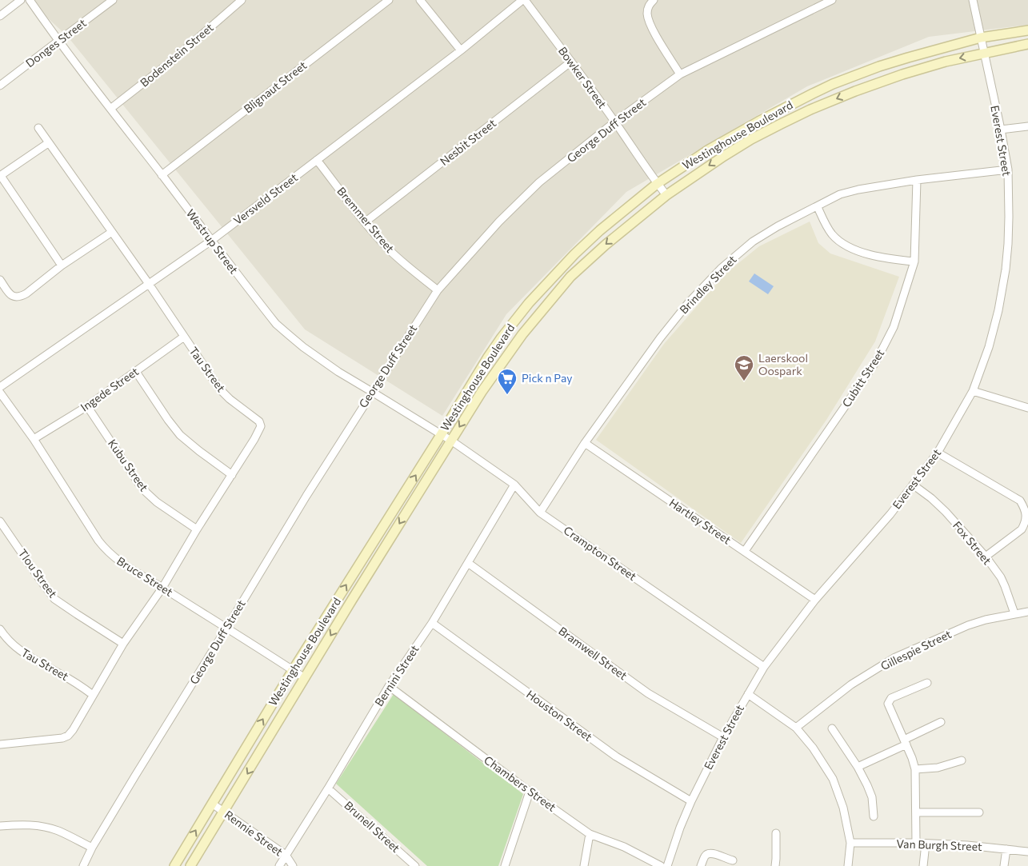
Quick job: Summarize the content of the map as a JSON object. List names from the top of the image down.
{
  "streets": {
    "street": [
      "Donges Street",
      "Bodenstein Street",
      "Bowker Street",
      "Blignaut Street",
      "George Duff Street",
      "Westinghouse Boulevard",
      "Everest Street",
      "Nesbit Street",
      "Versveld Street",
      "Bremmer Street",
      "Westrup Street",
      "Brindley Street",
      "Tau Street",
      "Cubitt Street",
      "Ingede Street",
      "Kubu Street",
      "Hartley Street",
      "Fox Street",
      "Crampton Street",
      "Tlou Street",
      "Bruce Street",
      "Gillespie Street",
      "Bramwell Street",
      "Bernini Street",
      "Houston Street",
      "Chambers Street",
      "Brunell Street",
      "Rennie Street",
      "Van Burgh Street"
    ]
  },
  "crossings": [
    ["Donges Street", "Westrup Street"],
    ["Bodenstein Street", "Westrup Street"],
    ["Bowker Street", "George Duff Street"],
    ["Bowker Street", "Westinghouse Boulevard"],
    ["Bowker Street", "Nesbit Street"],
    ["Bowker Street", "Versveld Street"],
    ["Blignaut Street", "Westrup Street"],
    ["George Duff Street", "Bremmer Street"],
    ["George Duff Street", "Westrup Street"],
    ["George Duff Street", "Bruce Street"],
    ["Westinghouse Boulevard", "Everest Street"],
    ["Westinghouse Boulevard", "Westrup Street"],
    ["Westinghouse Boulevard", "Crampton Street"],
    ["Westinghouse Boulevard", "Bruce Street"],
    ["Westinghouse Boulevard", "Rennie Street"],
    ["Everest Street", "Brindley Street"],
    ["Everest Street", "Hartley Street"],
    ["Everest Street", "Fox Street"],
    ["Everest Street", "Crampton Street"],
    ["Everest Street", "Bramwell Street"],
    ["Everest Street", "Houston Street"],
    ["Nesbit Street", "Bremmer Street"],
    ["Versveld Street", "Bremmer Street"],
    ["Versveld Street", "Westrup Street"],
    ["Versveld Street", "Tau Street"],
    ["Westrup Street", "Crampton Street"],
    ["Brindley Street", "Cubitt Street"],
    ["Brindley Street", "Hartley Street"],
    ["Brindley Street", "Crampton Street"],
    ["Tau Street", "Ingede Street"],
    ["Tau Street", "Kubu Street"],
    ["Tau Street", "Tlou Street"],
    ["Tau Street", "Bruce Street"],
    ["Cubitt Street", "Hartley Street"],
    ["Ingede Street", "Kubu Street"],
    ["Ingede Street", "Bruce Street"],
    ["Fox Street", "Gillespie Street"],
    ["Crampton Street", "Bernini Street"],
    ["Bramwell Street", "Bernini Street"],
    ["Bernini Street", "Houston Street"],
    ["Bernini Street", "Chambers Street"],
    ["Bernini Street", "Brunell Street"],
    ["Bernini Street", "Rennie Street"]
  ],
  "places": {
    "school or university": ["Laerskool Oospark"],
    "supermarket": ["Pick n Pay"]
  }
}
